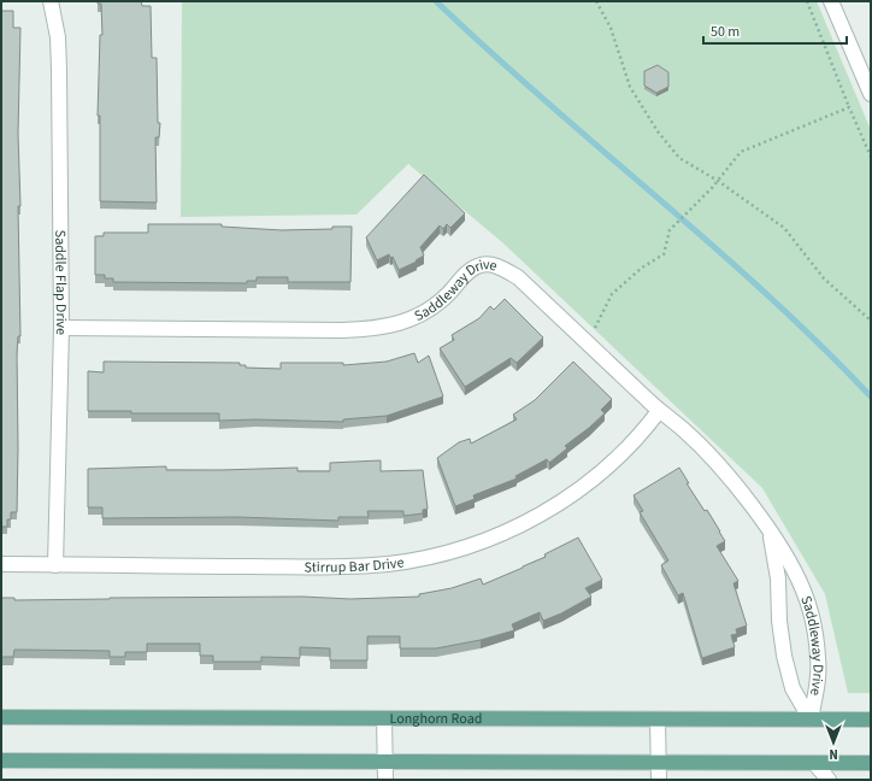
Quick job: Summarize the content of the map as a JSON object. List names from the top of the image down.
{
  "streets": {
    "main road": ["Longhorn Road"],
    "street": ["Saddle Flap Drive", "Saddleway Drive", "Stirrup Bar Drive"]
  },
  "crossings": [
    ["Saddle Flap Drive", "Saddleway Drive"],
    ["Saddle Flap Drive", "Stirrup Bar Drive"],
    ["Saddleway Drive", "Stirrup Bar Drive"],
    ["Saddleway Drive", "Longhorn Road"]
  ],
  "scale_bar": "50 m",
  "north": "bottom"
}
